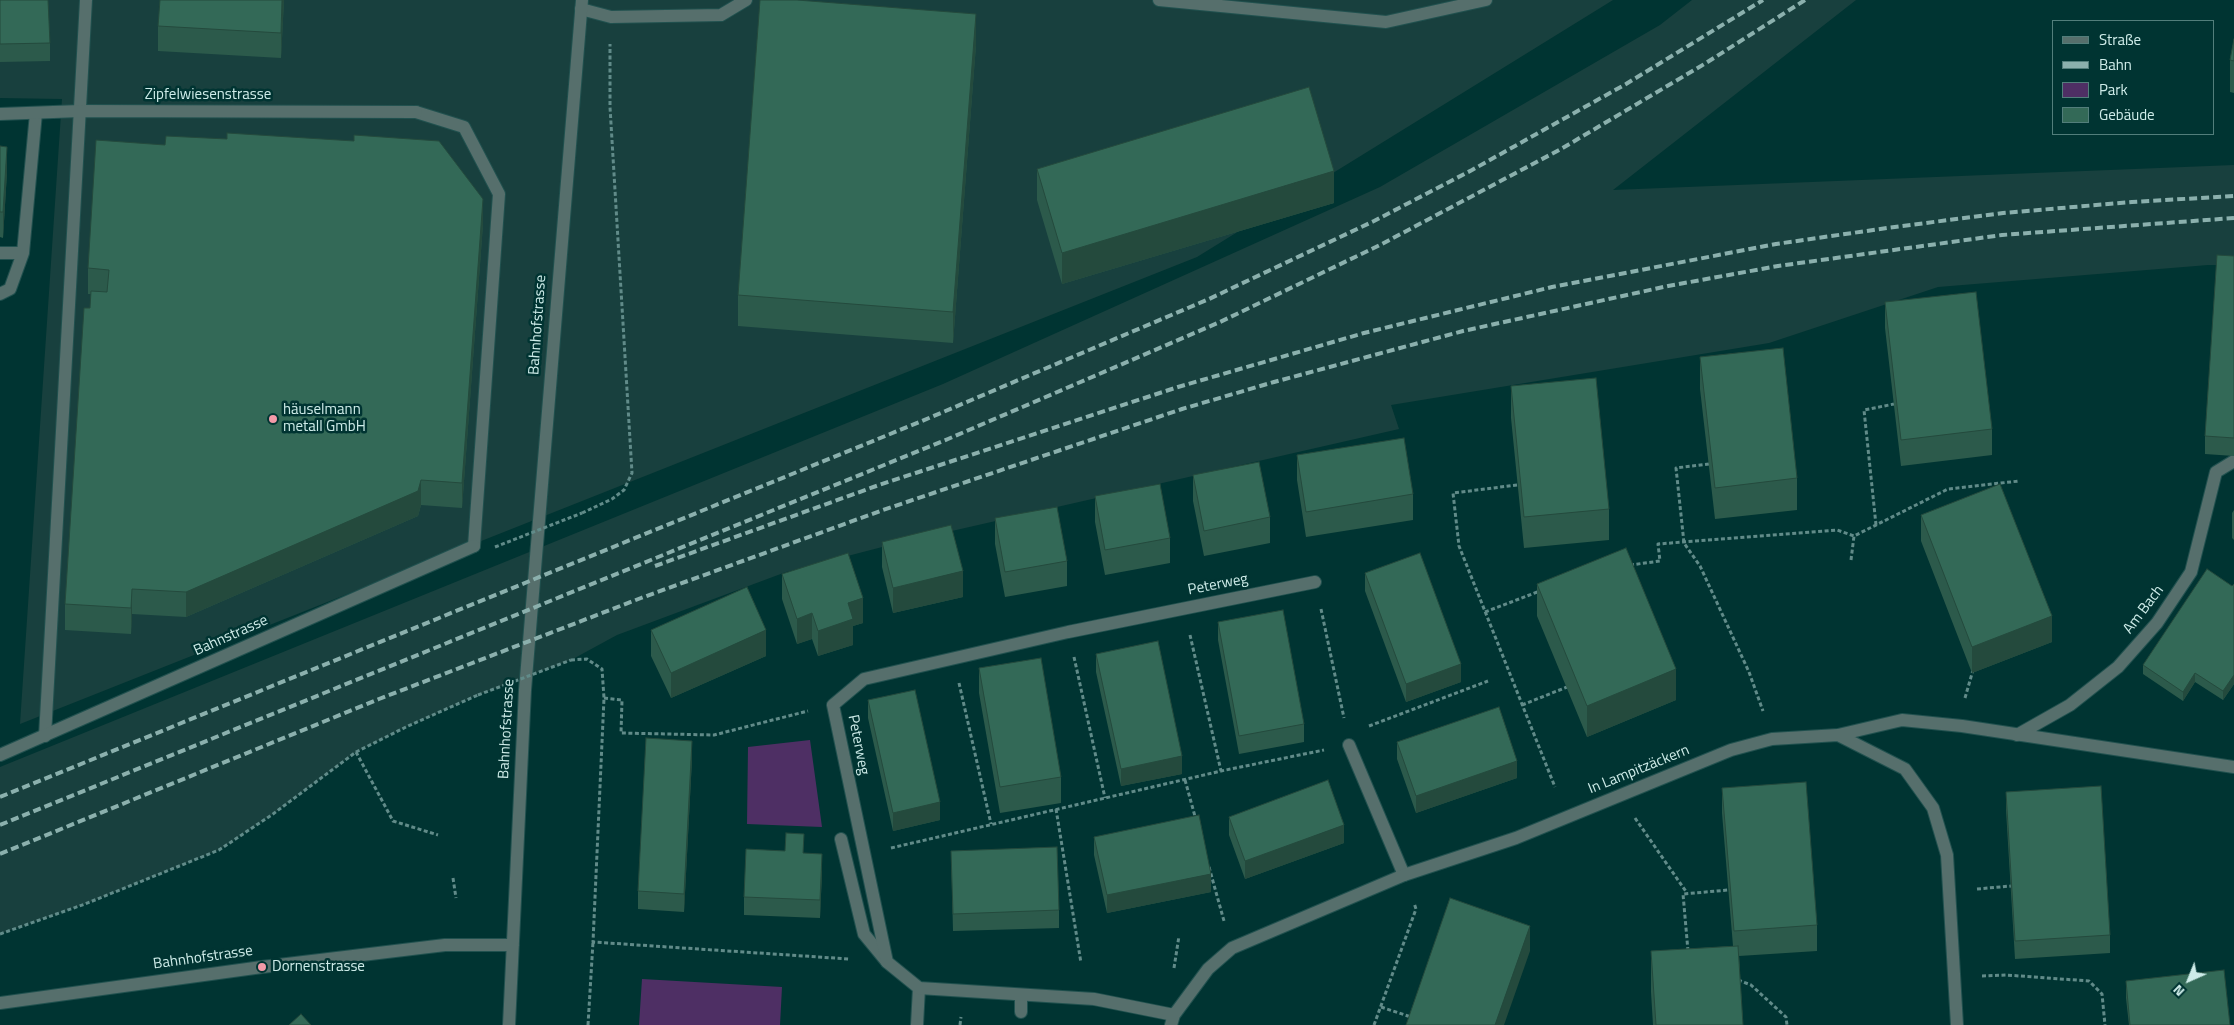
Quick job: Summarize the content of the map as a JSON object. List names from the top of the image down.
{
  "streets": {
    "street": [
      "Zipfelwiesenstrasse",
      "Bahnhofstrasse",
      "Peterweg",
      "Am Bach",
      "Bahnstrasse",
      "In Lampitzäckern"
    ]
  },
  "crossings": [
    ["Zipfelwiesenstrasse", "Bahnstrasse"]
  ],
  "places": ["häuselmann metall GmbH", "Dornenstrasse"],
  "legend": [
    "Straße",
    "Bahn",
    "Park",
    "Gebäude"
  ],
  "north": "bottom left"
}
